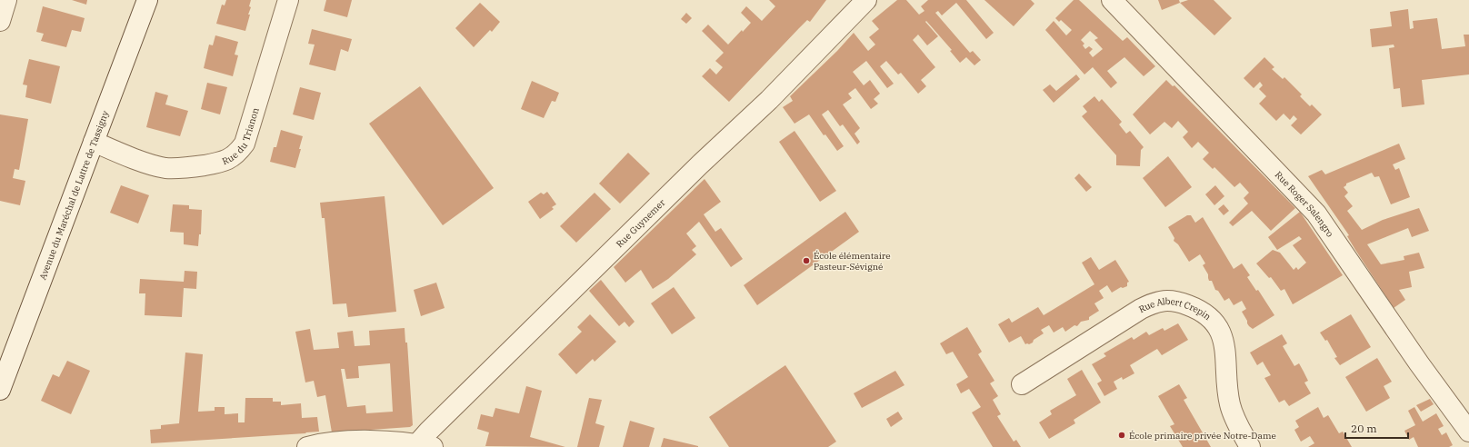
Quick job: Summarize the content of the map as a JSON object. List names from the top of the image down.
{
  "streets": {
    "street": [
      "Rue du Trianon",
      "Avenue du Maréchal de Lattre de Tassigny",
      "Rue Roger Salengro",
      "Rue Guynemer",
      "Rue Albert Crepin"
    ]
  },
  "crossings": [
    ["Rue du Trianon", "Avenue du Maréchal de Lattre de Tassigny"]
  ],
  "places": ["École élémentaire Pasteur-Sévigné", "École primaire privée Notre-Dame"],
  "scale_bar": "20 m"
}
